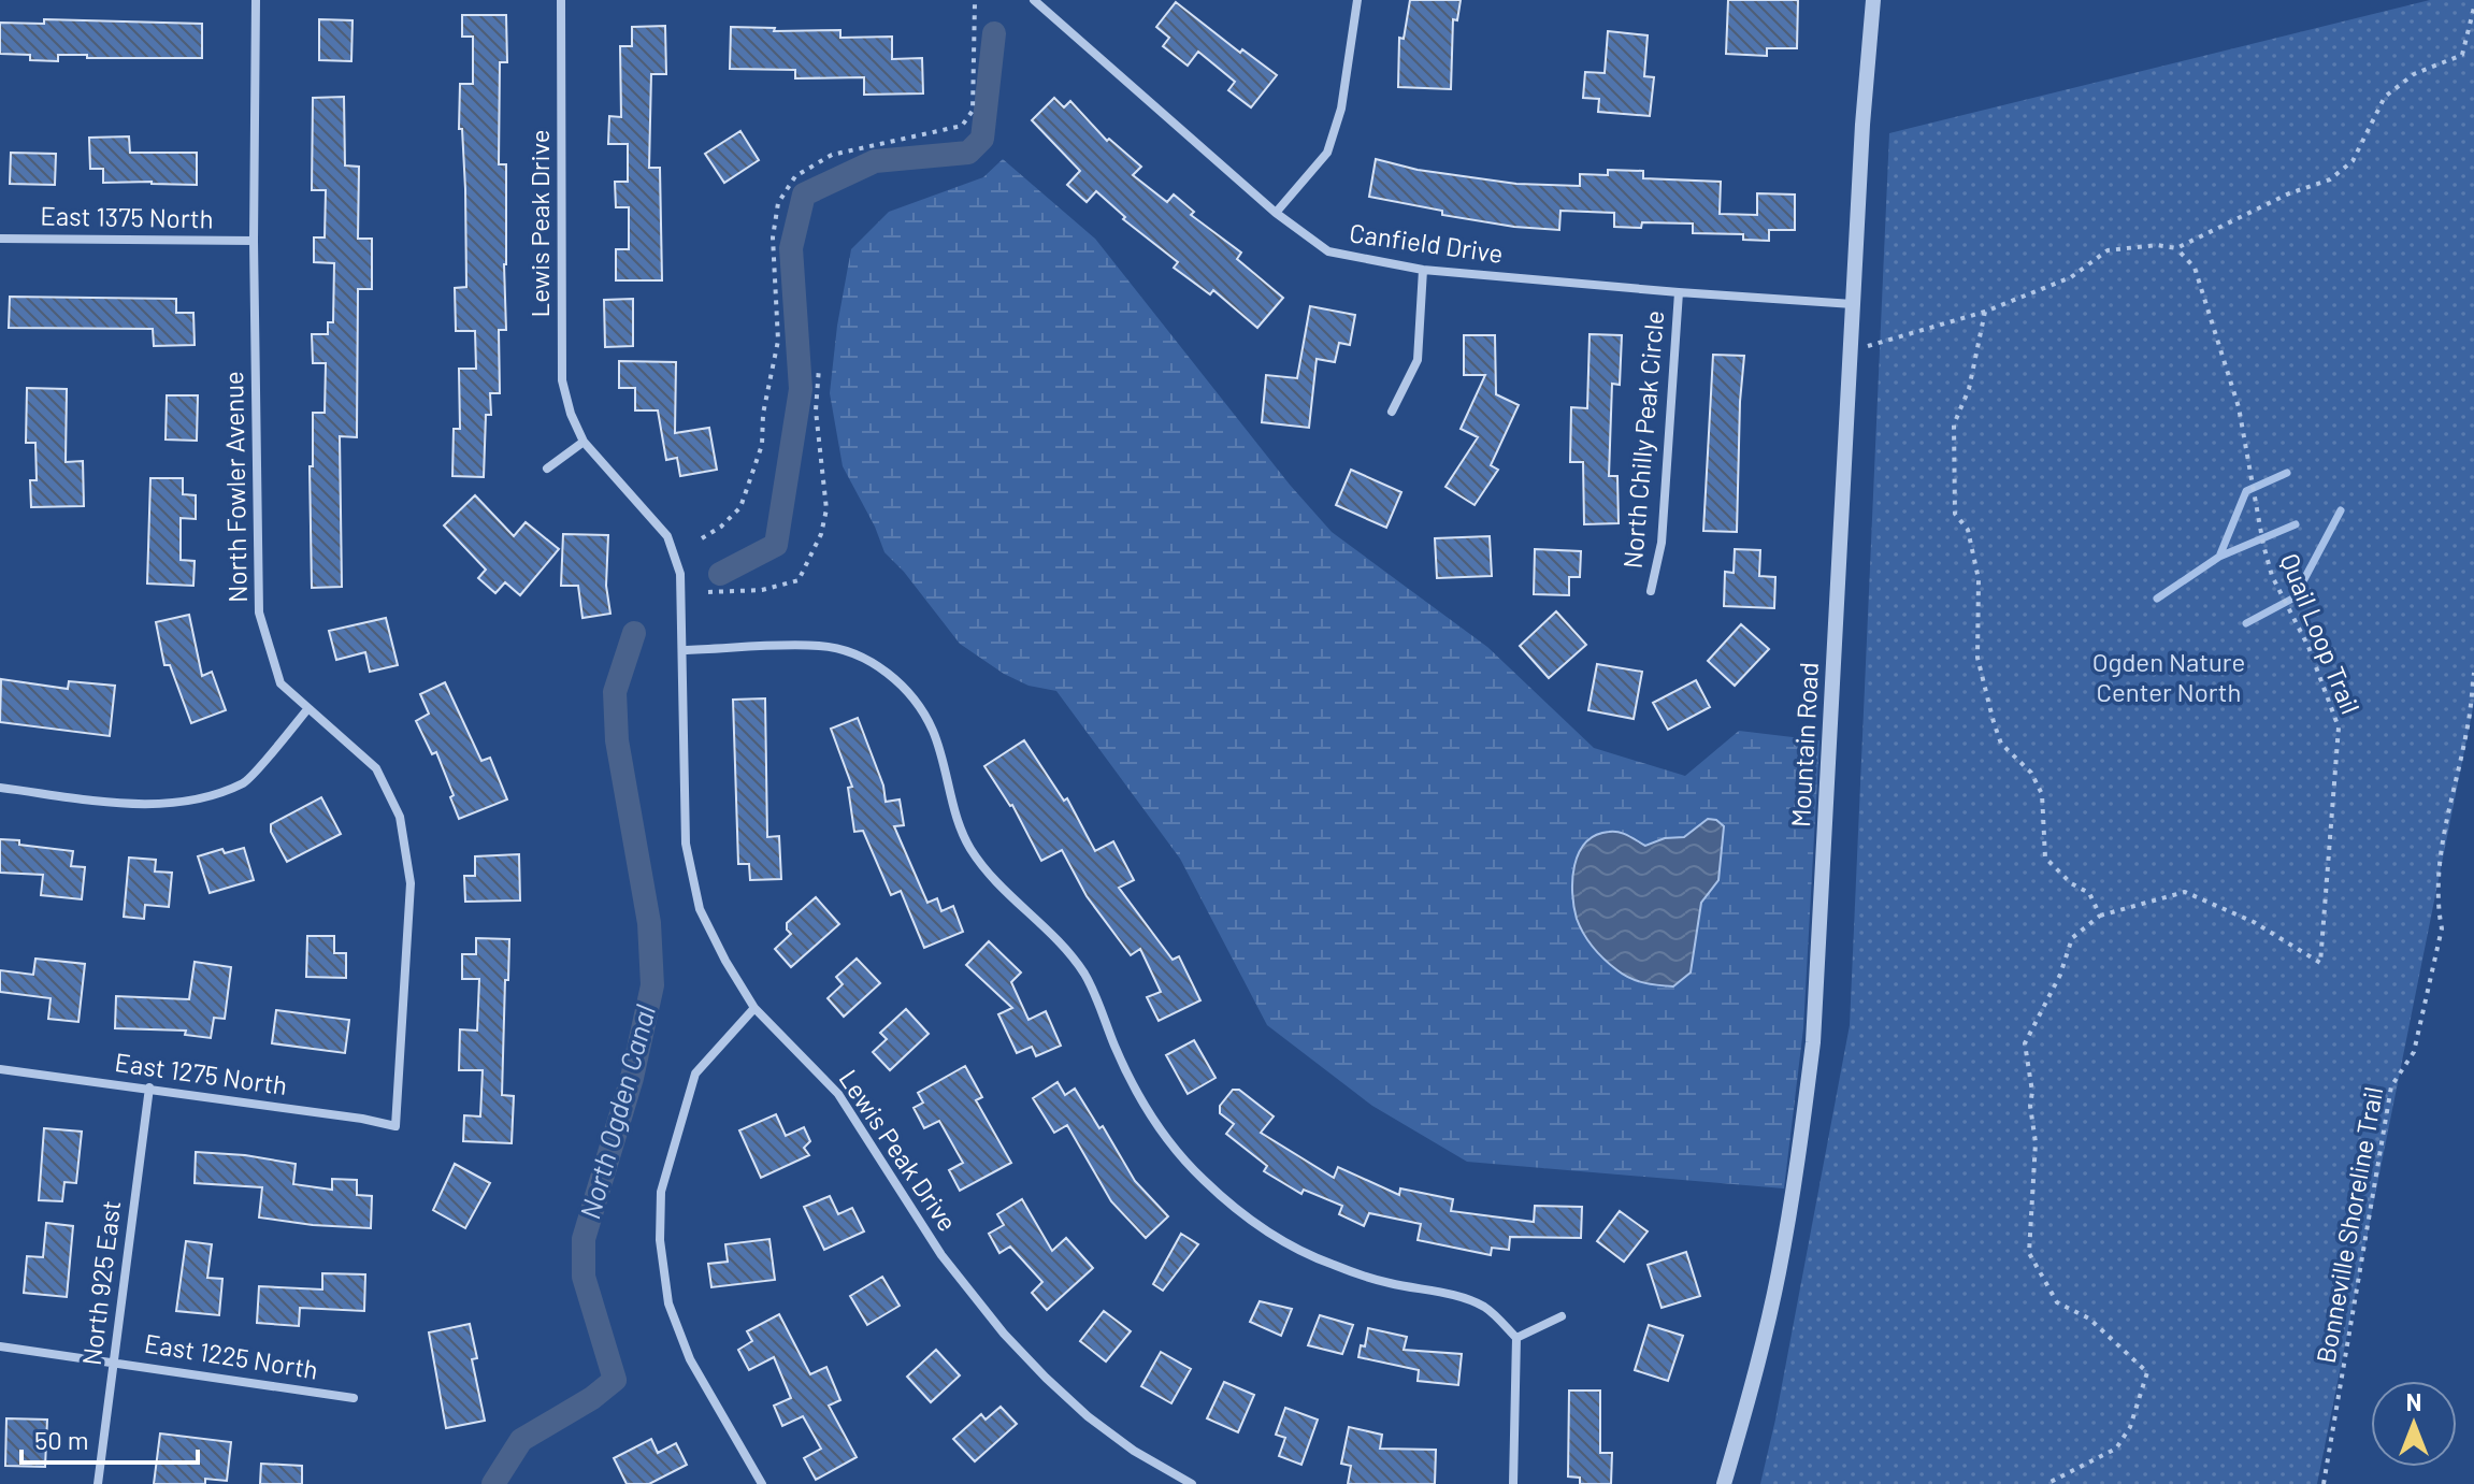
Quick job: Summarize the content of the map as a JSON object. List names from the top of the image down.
{
  "streets": {
    "street": [
      "East 1375 North",
      "Lewis Peak Drive",
      "Canfield Drive",
      "North Chilly Peak Circle",
      "North Fowler Avenue",
      "Mountain Road",
      "East 1275 North",
      "North 925 East",
      "East 1225 North"
    ],
    "path": ["Quail Loop Trail", "Bonneville Shoreline Trail"]
  },
  "crossings": [
    ["East 1375 North", "North Fowler Avenue"],
    ["Canfield Drive", "North Chilly Peak Circle"],
    ["Canfield Drive", "Mountain Road"],
    ["North Fowler Avenue", "East 1275 North"],
    ["East 1275 North", "North 925 East"],
    ["North 925 East", "East 1225 North"]
  ],
  "water": ["North Ogden Canal"],
  "parks": ["Ogden Nature Center North"],
  "scale_bar": "50 m",
  "north": "top"
}
